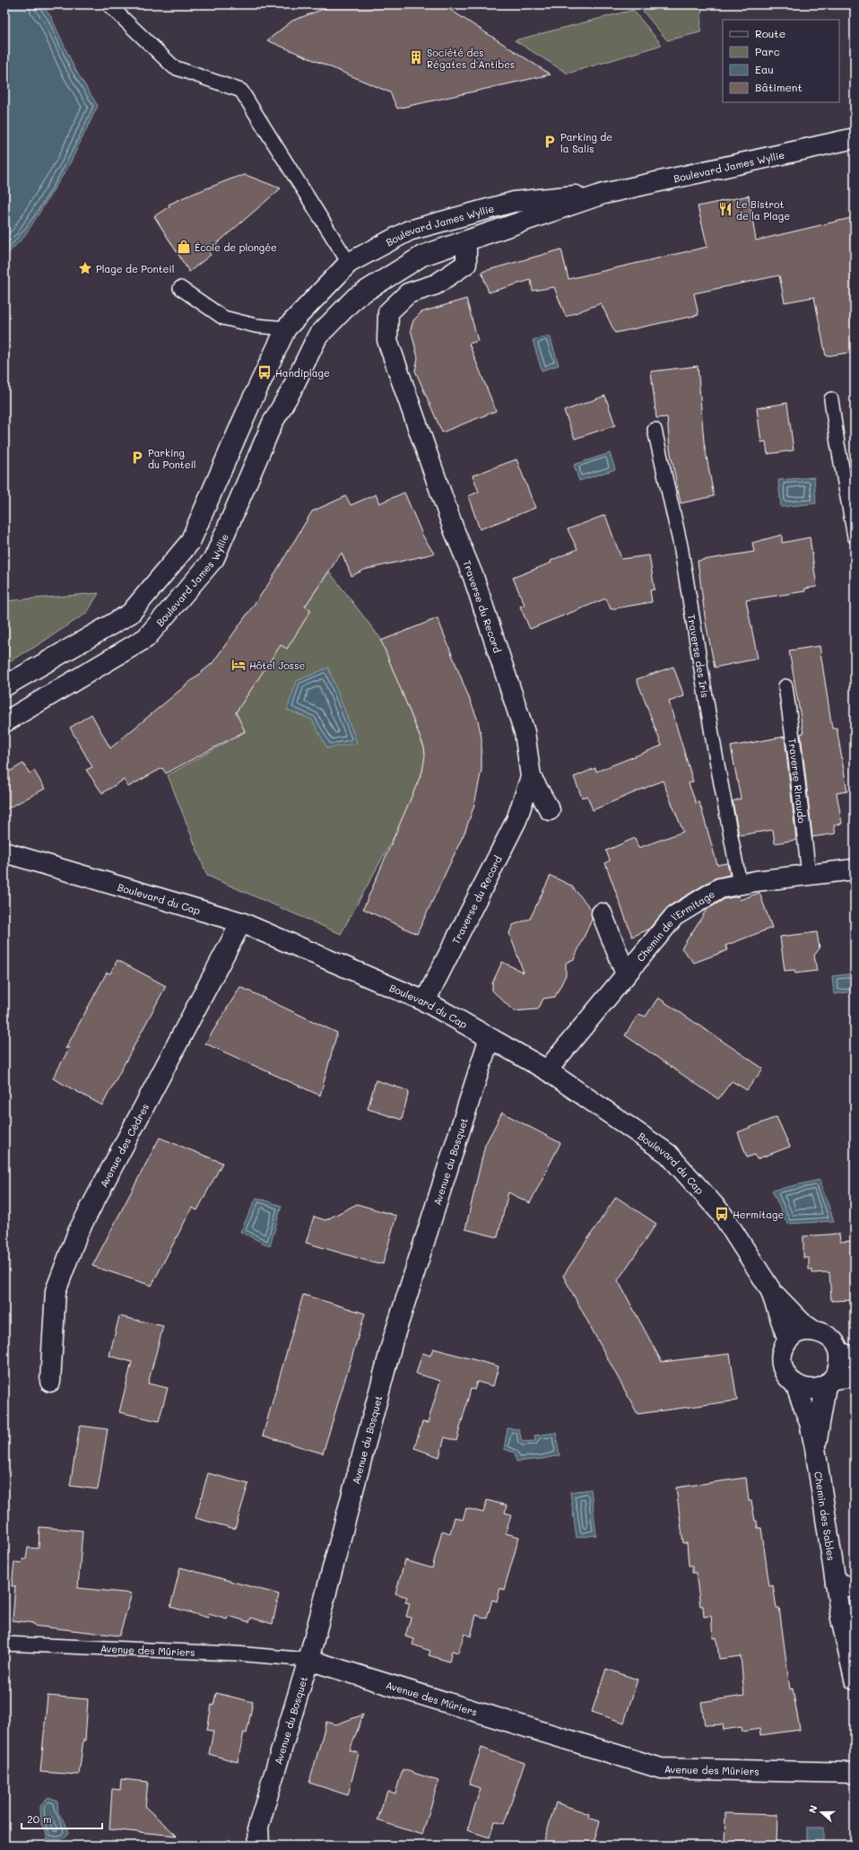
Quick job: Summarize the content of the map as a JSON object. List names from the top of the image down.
{
  "streets": {
    "street": [
      "Boulevard James Wyllie",
      "Traverse du Record",
      "Boulevard du Cap",
      "Chemin de l'Ermitage",
      "Avenue des Cèdres",
      "Avenue du Bosquet",
      "Chemin des Sables",
      "Avenue des Mûriers"
    ],
    "lane": ["Traverse des Iris", "Traverse Rinaudo"]
  },
  "crossings": [
    ["Boulevard James Wyllie", "Traverse du Record"],
    ["Traverse du Record", "Boulevard du Cap"],
    ["Traverse des Iris", "Chemin de l'Ermitage"],
    ["Traverse Rinaudo", "Chemin de l'Ermitage"],
    ["Boulevard du Cap", "Chemin de l'Ermitage"],
    ["Boulevard du Cap", "Avenue des Cèdres"],
    ["Boulevard du Cap", "Avenue du Bosquet"],
    ["Boulevard du Cap", "Chemin des Sables"],
    ["Avenue du Bosquet", "Avenue des Mûriers"]
  ],
  "places": {
    "building": ["Société des Régates d'Antibes"],
    "parking": ["Parking de la Salis", "Parking du Ponteil"],
    "restaurant": ["Le Bistrot de la Plage"],
    "shop": ["École de plongée"],
    "place": ["Plage de Ponteil"],
    "bus stop": ["Handiplage", "Hermitage"],
    "hotel": ["Hôtel Josse"]
  },
  "legend": [
    "Route",
    "Parc",
    "Eau",
    "Bâtiment"
  ],
  "scale_bar": "20 m",
  "north": "left"
}
